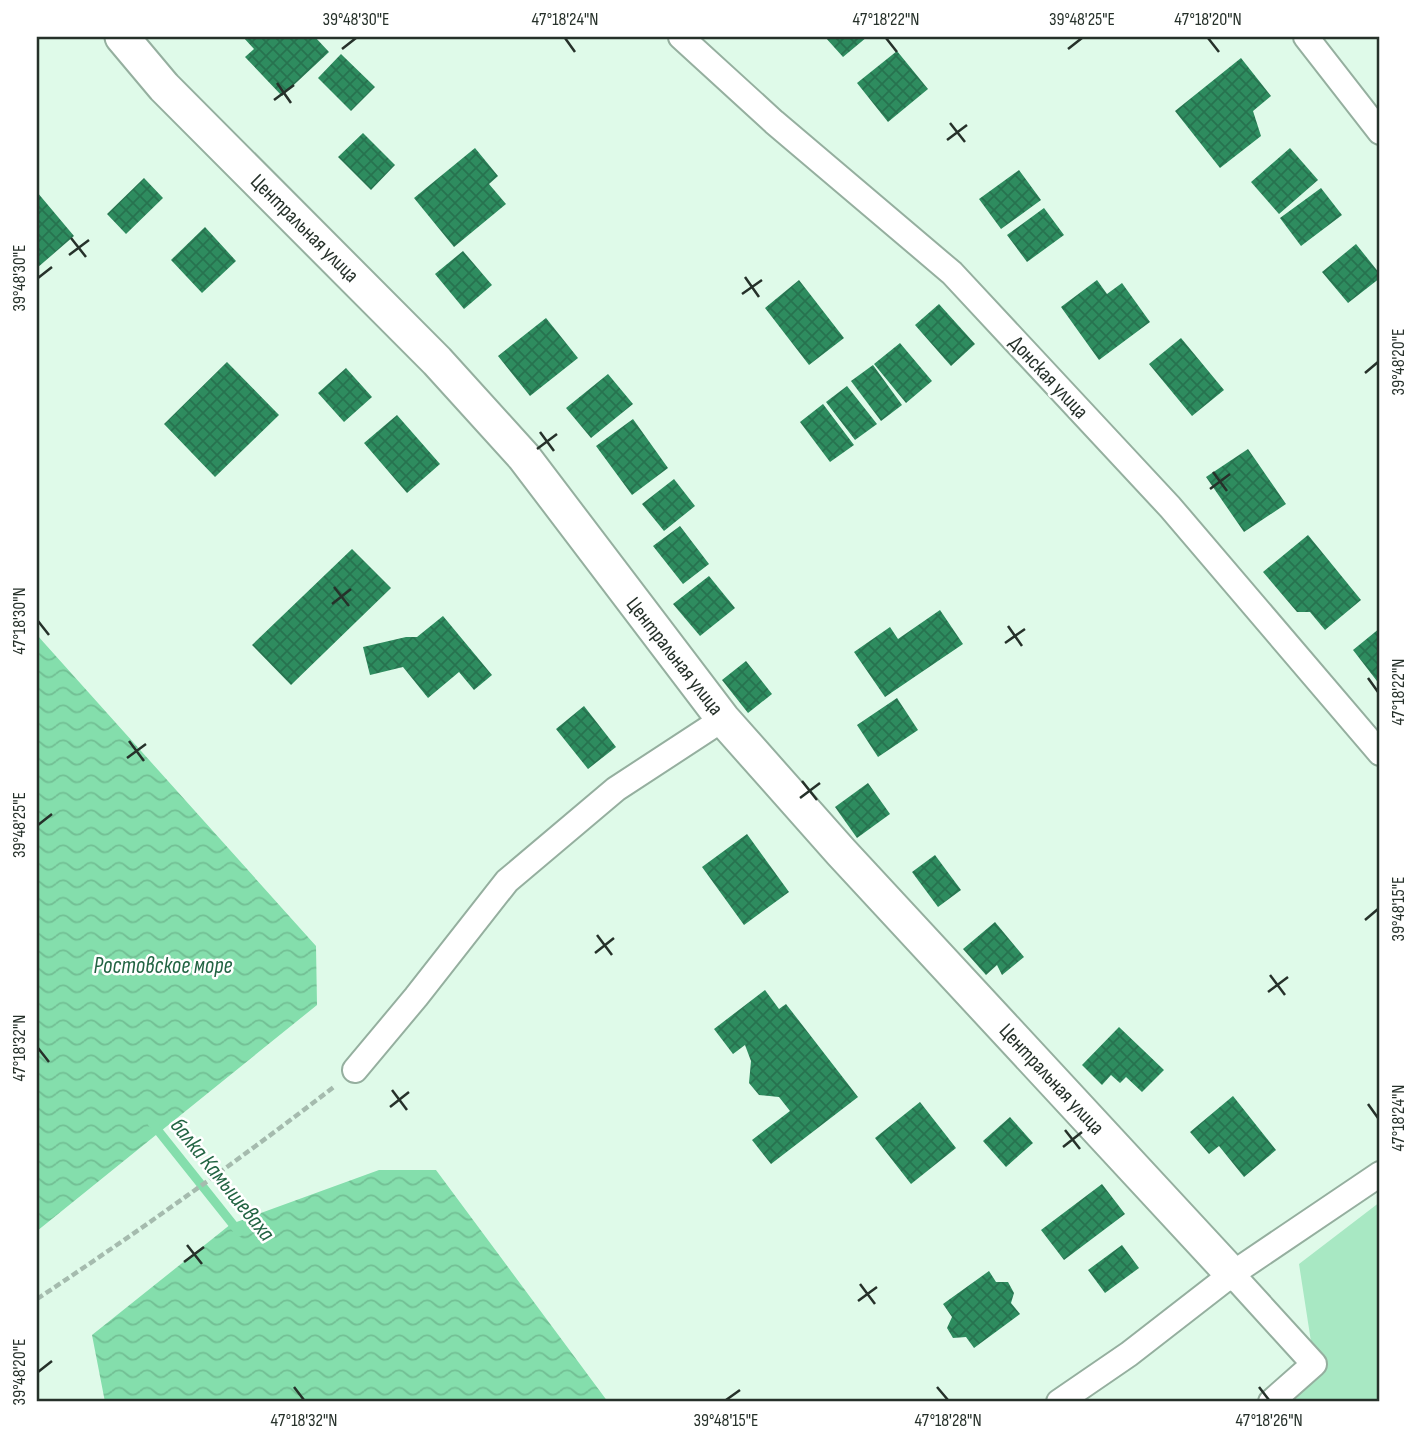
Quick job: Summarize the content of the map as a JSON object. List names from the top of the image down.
{
  "streets": {
    "street": ["Центральная улица", "Донская улица"]
  },
  "water": ["Ростовское море", "балка Камышеваха"],
  "coordinates": [
    "39°48'30\"E",
    "47°18'24\"N",
    "47°18'22\"N",
    "39°48'25\"E",
    "47°18'20\"N",
    "39°48'20\"E",
    "47°18'30\"N",
    "39°48'15\"E",
    "47°18'32\"N",
    "47°18'28\"N",
    "47°18'26\"N"
  ]
}
